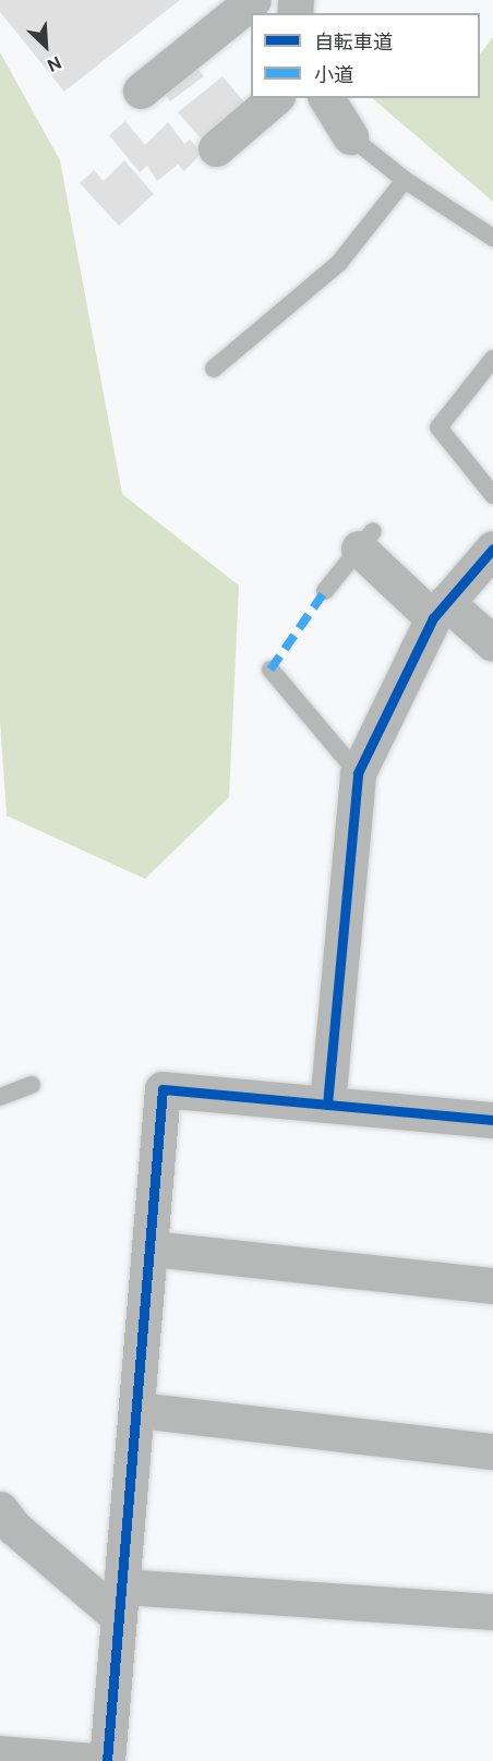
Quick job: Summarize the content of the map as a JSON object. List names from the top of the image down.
{
  "legend": ["自転車道", "小道"],
  "north": "bottom right"
}
